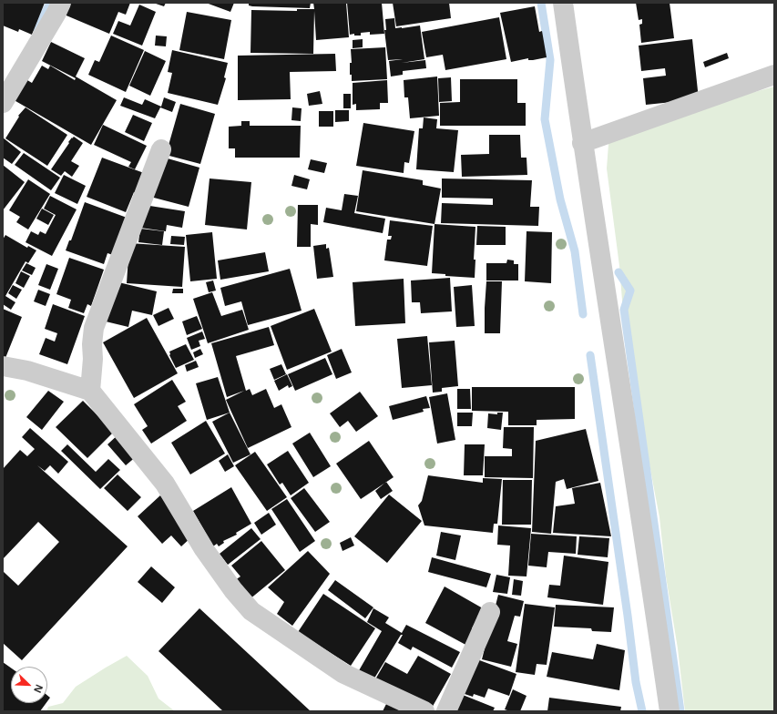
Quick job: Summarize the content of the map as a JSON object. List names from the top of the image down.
{
  "north": "bottom right"
}
